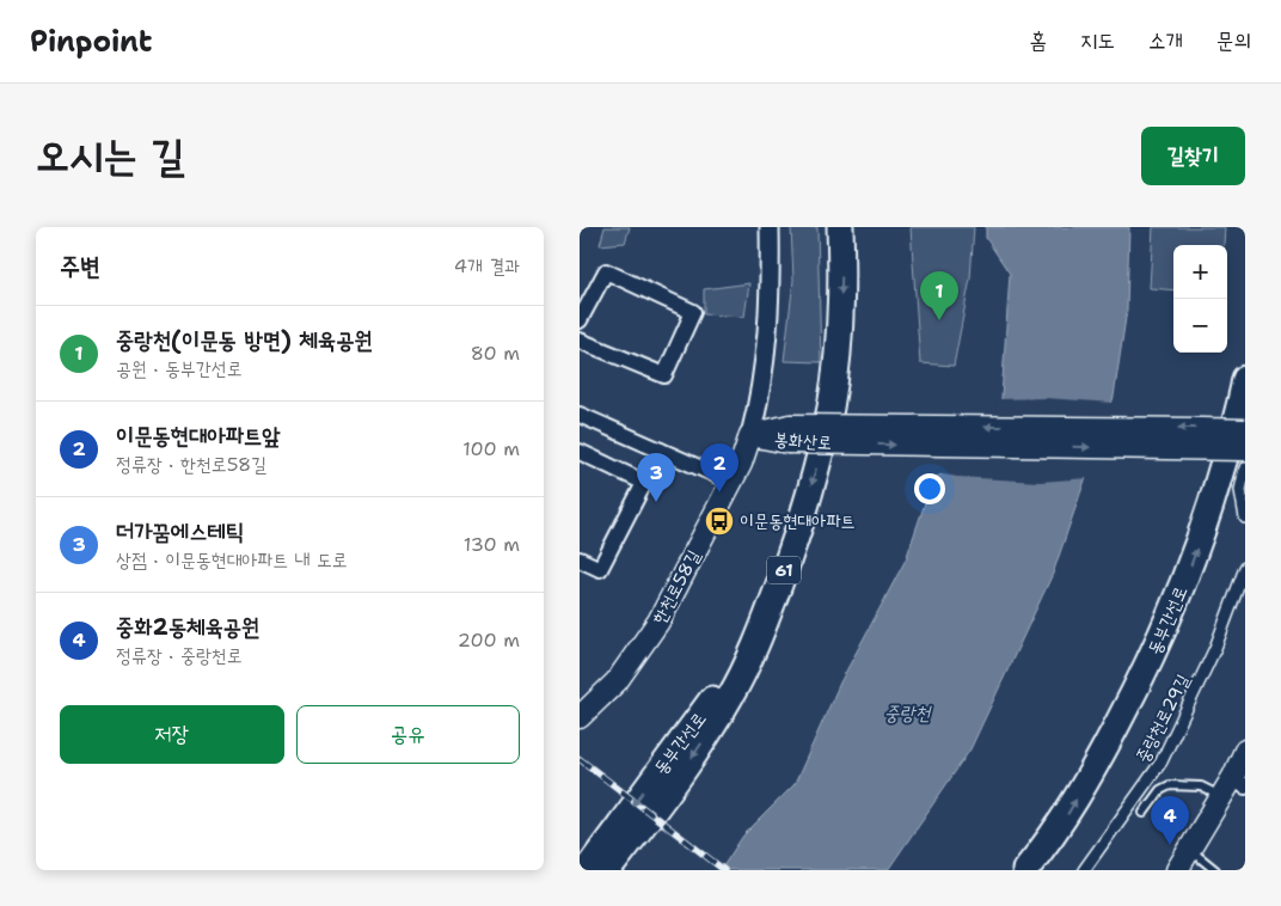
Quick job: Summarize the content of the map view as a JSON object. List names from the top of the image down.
{
  "streets": {
    "highway": ["61", "동부간선로"],
    "main road": ["봉화산로", "한천로58길"],
    "street": ["중랑천로29길"]
  },
  "crossings": [
    ["봉화산로", "한천로58길"]
  ],
  "water": ["중랑천"],
  "places": {
    "bus stop": ["이문동현대아파트"]
  },
  "page": {
    "header": "Pinpoint",
    "nav": [
      "홈",
      "지도",
      "소개",
      "문의"
    ],
    "title": "오시는 길",
    "buttons": [
      "길찾기",
      ["저장", "공유"]
    ],
    "heading": ["주변", "4개 결과"],
    "map_buttons": ["+", "−"],
    "pins": [
      "1",
      "2",
      "3",
      "4"
    ],
    "list": [
      {
        "mark": "1",
        "name": "중랑천(이문동 방면) 체육공원",
        "note": "공원 · 동부간선로",
        "value": "80 m"
      },
      {
        "mark": "2",
        "name": "이문동현대아파트앞",
        "note": "정류장 · 한천로58길",
        "value": "100 m"
      },
      {
        "mark": "3",
        "name": "더가꿈에스테틱",
        "note": "상점 · 이문동현대아파트 내 도로",
        "value": "130 m"
      },
      {
        "mark": "4",
        "name": "중화2동체육공원",
        "note": "정류장 · 중랑천로",
        "value": "200 m"
      }
    ]
  }
}
